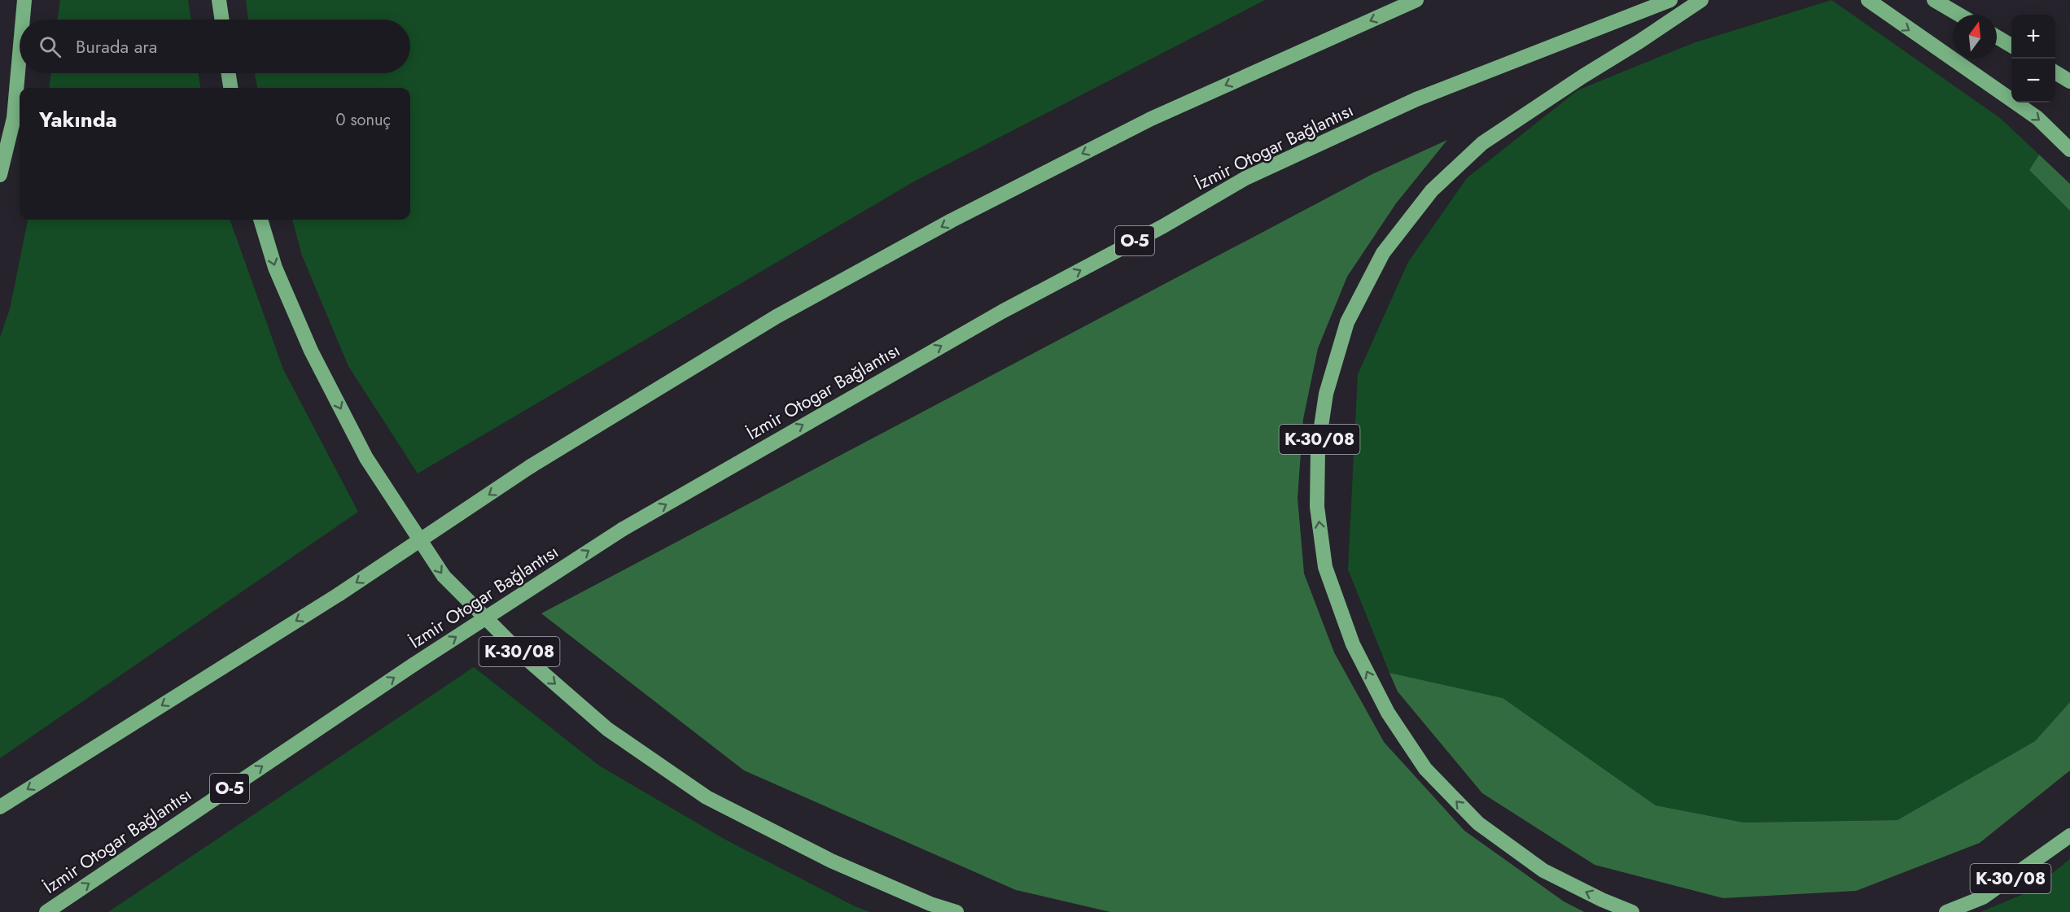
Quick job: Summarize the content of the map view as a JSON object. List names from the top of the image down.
{
  "streets": {
    "highway": ["İzmir Otogar Bağlantısı", "O-5", "K-30/08"]
  },
  "north": "top",
  "page": {
    "map_buttons": ["+", "−"],
    "search": "Burada ara",
    "heading": ["Yakında", "0 sonuç"]
  }
}
